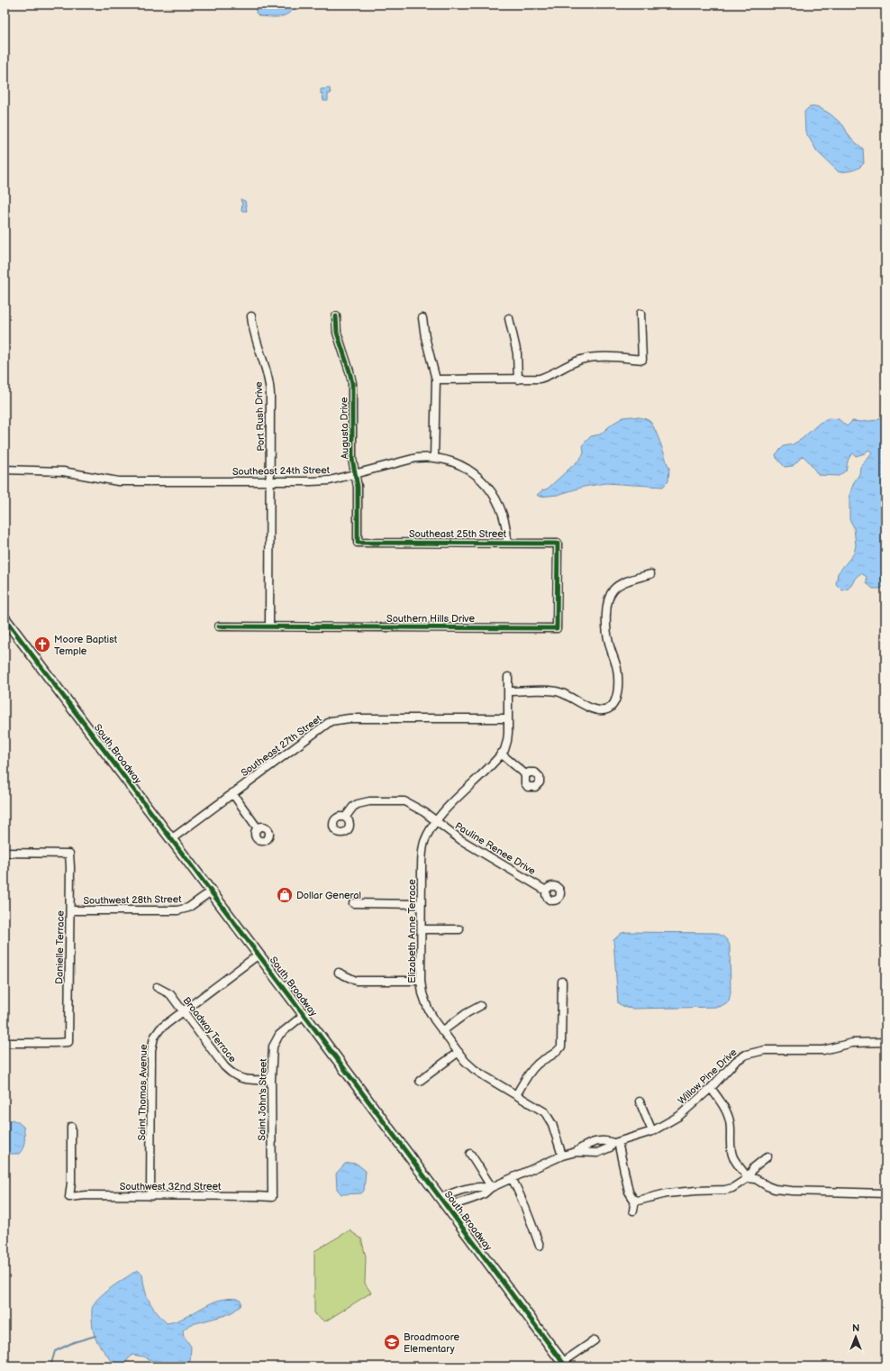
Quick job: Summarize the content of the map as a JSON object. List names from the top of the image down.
{
  "streets": {
    "street": [
      "Port Rush Drive",
      "Augusta Drive",
      "Southeast 24th Street",
      "Southeast 25th Street",
      "Southern Hills Drive",
      "Southeast 27th Street",
      "South Broadway",
      "Pauline Renee Drive",
      "Southwest 28th Street",
      "Elizabeth Anne Terrace",
      "Danielle Terrace",
      "Broadway Terrace",
      "Willow Pine Drive",
      "Saint Thomas Avenue",
      "Saint John's Street",
      "Southwest 32nd Street"
    ]
  },
  "crossings": [
    ["Port Rush Drive", "Southeast 24th Street"],
    ["Port Rush Drive", "Southern Hills Drive"],
    ["Augusta Drive", "Southeast 24th Street"],
    ["Augusta Drive", "Southeast 25th Street"],
    ["Southeast 24th Street", "Southeast 25th Street"],
    ["Southeast 25th Street", "Southern Hills Drive"],
    ["Southeast 27th Street", "South Broadway"],
    ["Southeast 27th Street", "Elizabeth Anne Terrace"],
    ["South Broadway", "Southwest 28th Street"],
    ["South Broadway", "Willow Pine Drive"],
    ["South Broadway", "Saint Thomas Avenue"],
    ["South Broadway", "Saint John's Street"],
    ["Pauline Renee Drive", "Elizabeth Anne Terrace"],
    ["Southwest 28th Street", "Danielle Terrace"],
    ["Elizabeth Anne Terrace", "Willow Pine Drive"],
    ["Broadway Terrace", "Saint Thomas Avenue"],
    ["Broadway Terrace", "Saint John's Street"],
    ["Saint Thomas Avenue", "Southwest 32nd Street"],
    ["Saint John's Street", "Southwest 32nd Street"]
  ],
  "places": {
    "church": ["Moore Baptist Temple"],
    "shop": ["Dollar General"],
    "school or university": ["Broadmoore Elementary"]
  },
  "north": "top"
}
